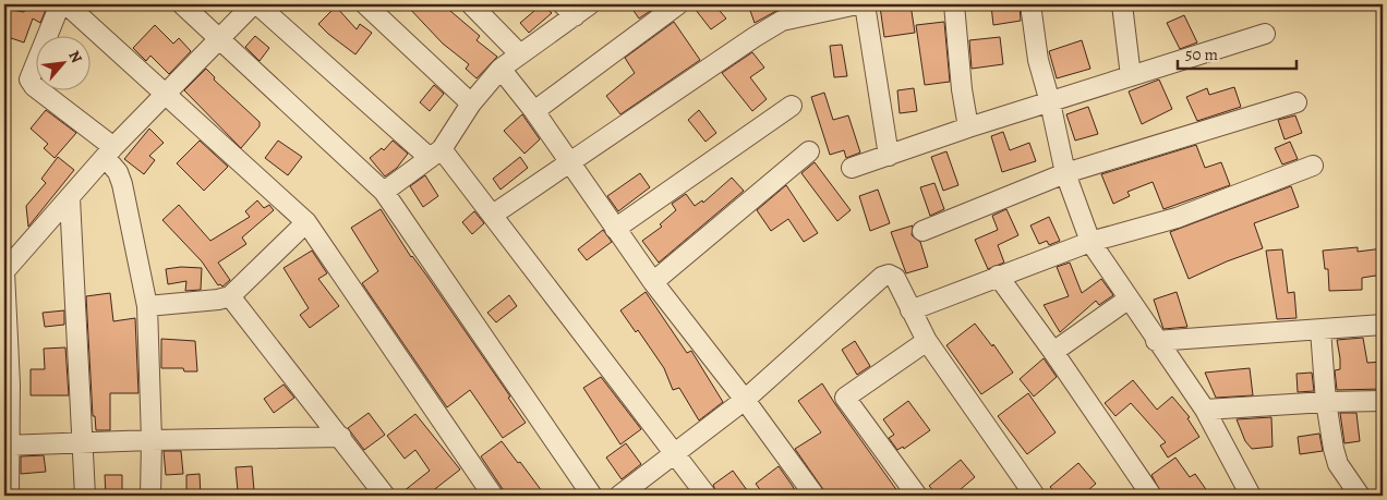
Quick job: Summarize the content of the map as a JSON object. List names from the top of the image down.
{
  "scale_bar": "50 m",
  "north": "top right"
}
